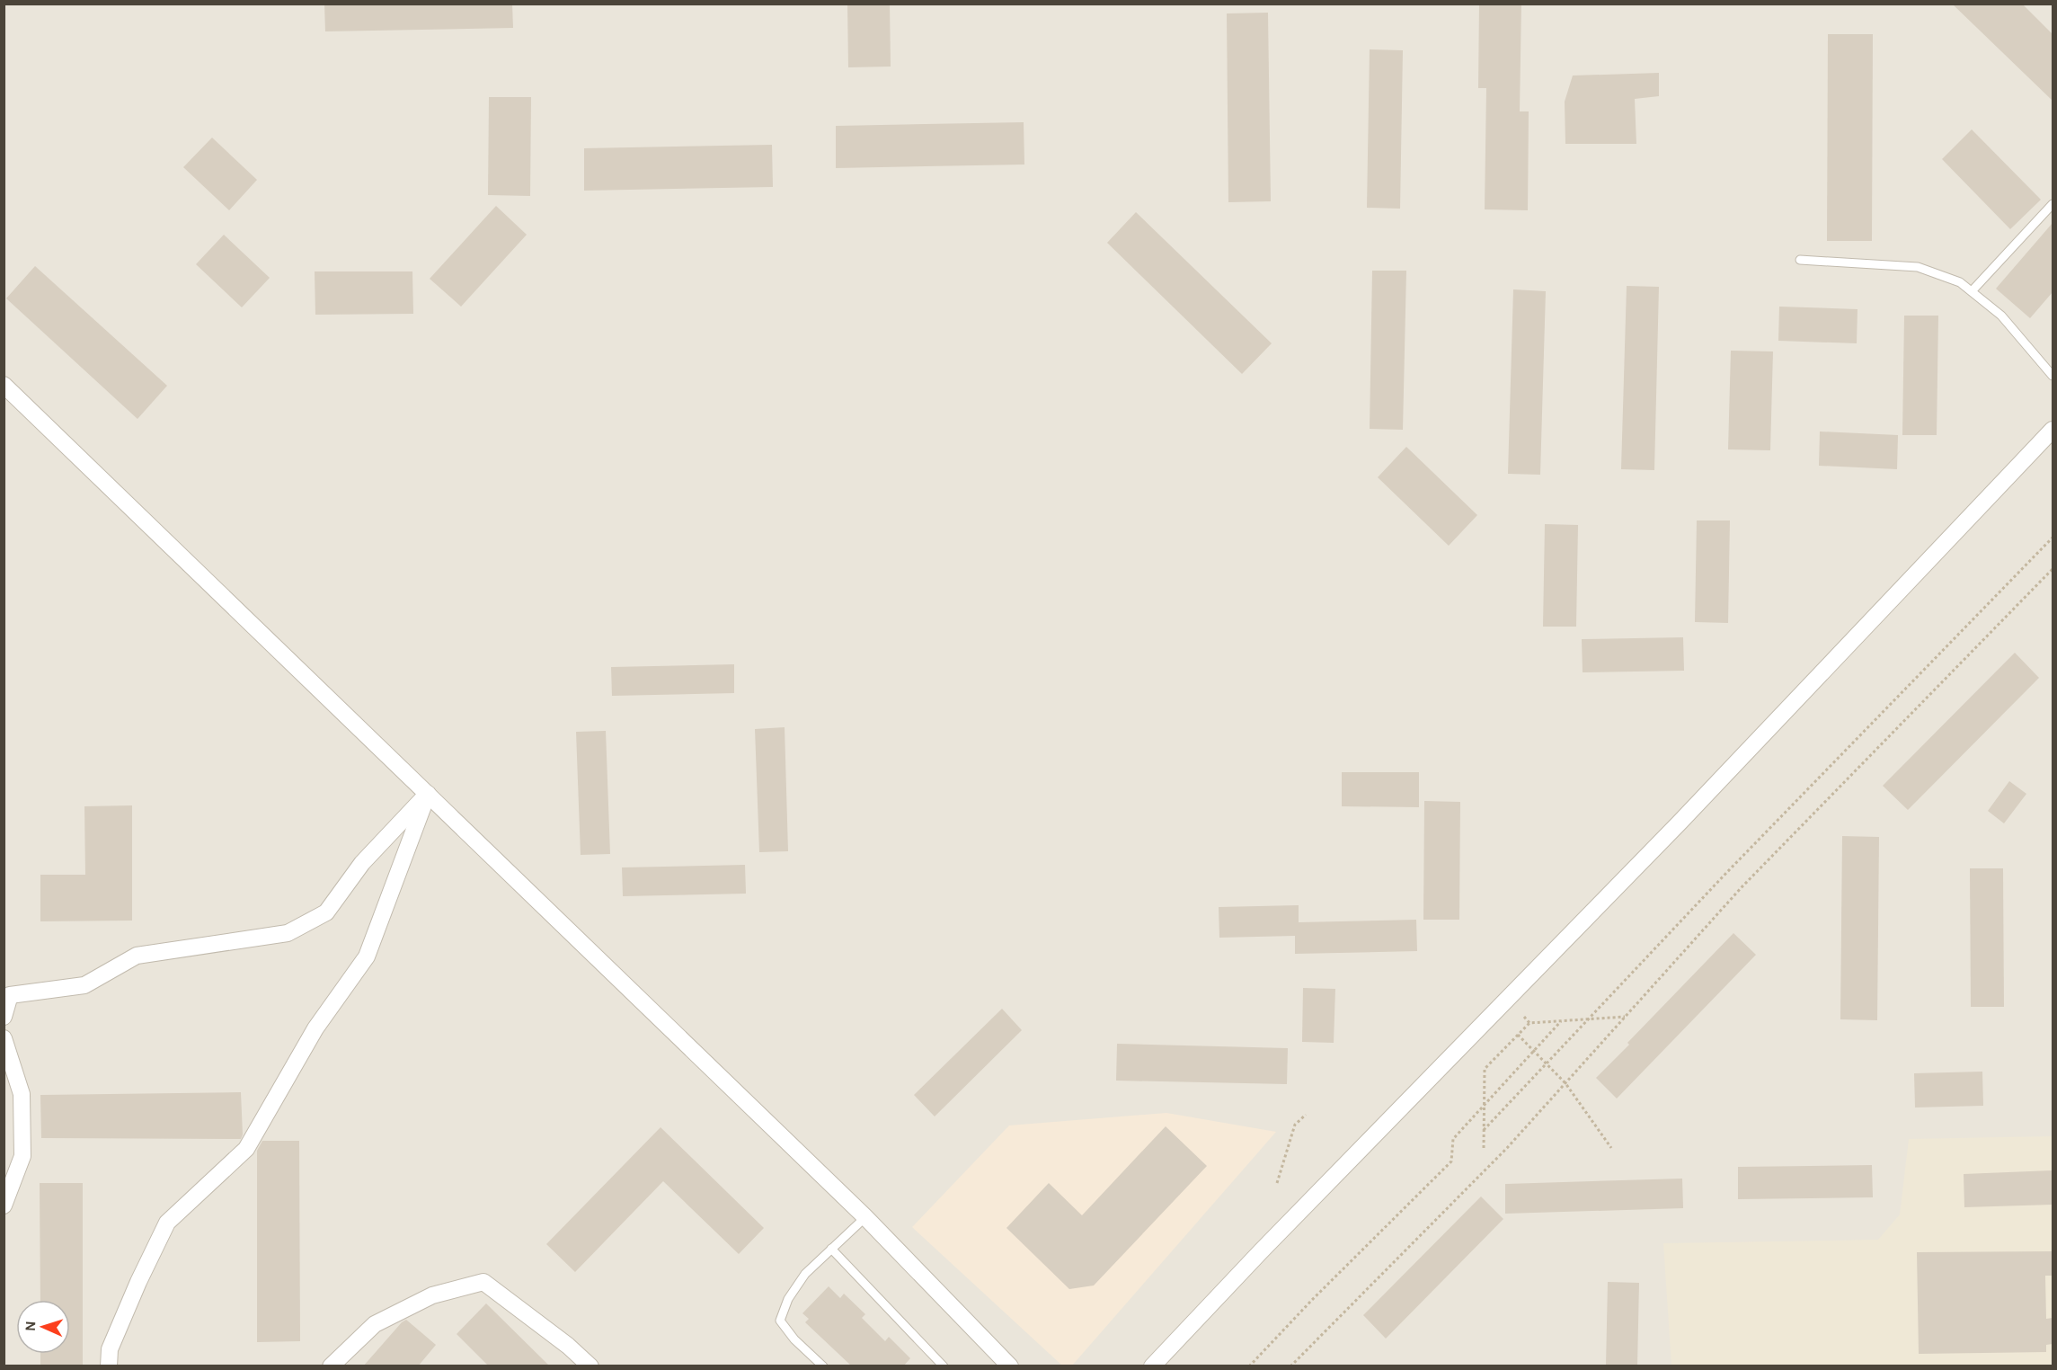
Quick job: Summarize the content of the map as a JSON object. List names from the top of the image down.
{
  "north": "left"
}
